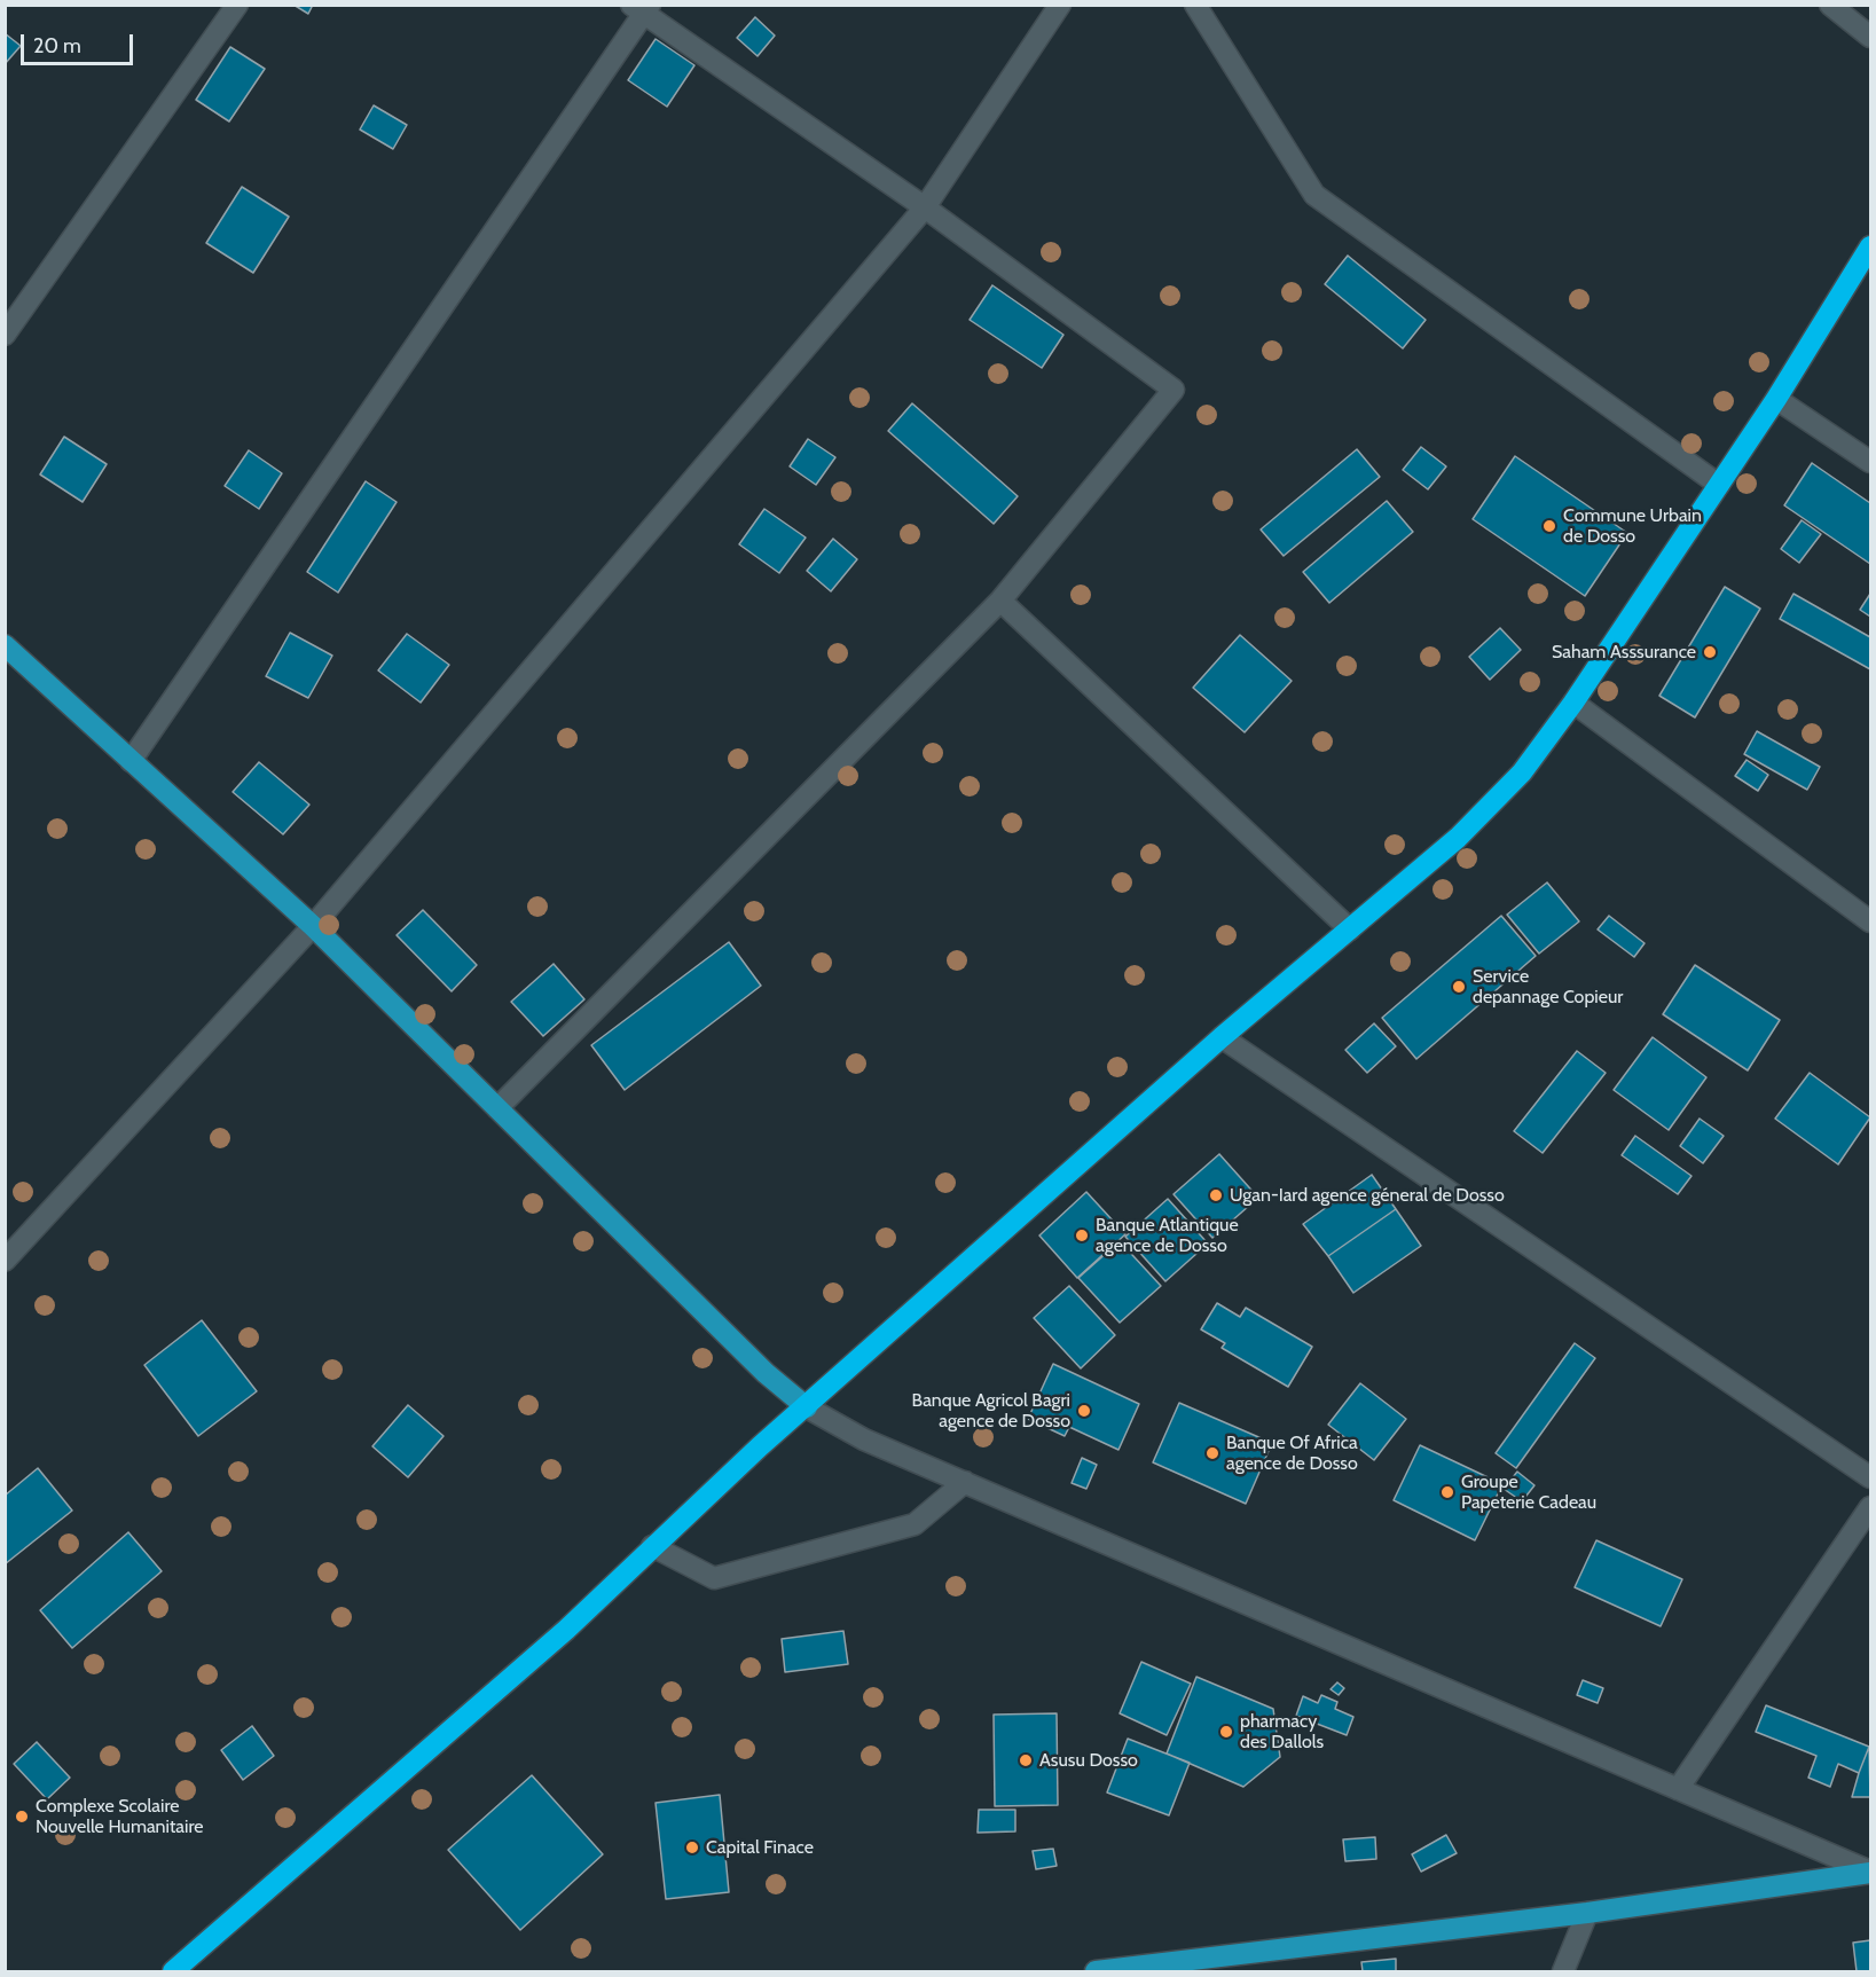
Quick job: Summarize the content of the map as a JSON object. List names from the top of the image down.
{
  "places": [
    "Commune Urbain de Dosso",
    "Saham Asssurance",
    "Service depannage Copieur",
    "Ugan-Iard agence géneral de Dosso",
    "Banque Atlantique agence de Dosso",
    "Banque Agricol Bagri agence de Dosso",
    "Banque Of Africa agence de Dosso",
    "Groupe Papeterie Cadeau",
    "pharmacy des Dallols",
    "Asusu Dosso",
    "Complexe Scolaire Nouvelle Humanitaire",
    "Capital Finace"
  ],
  "scale_bar": "20 m"
}
